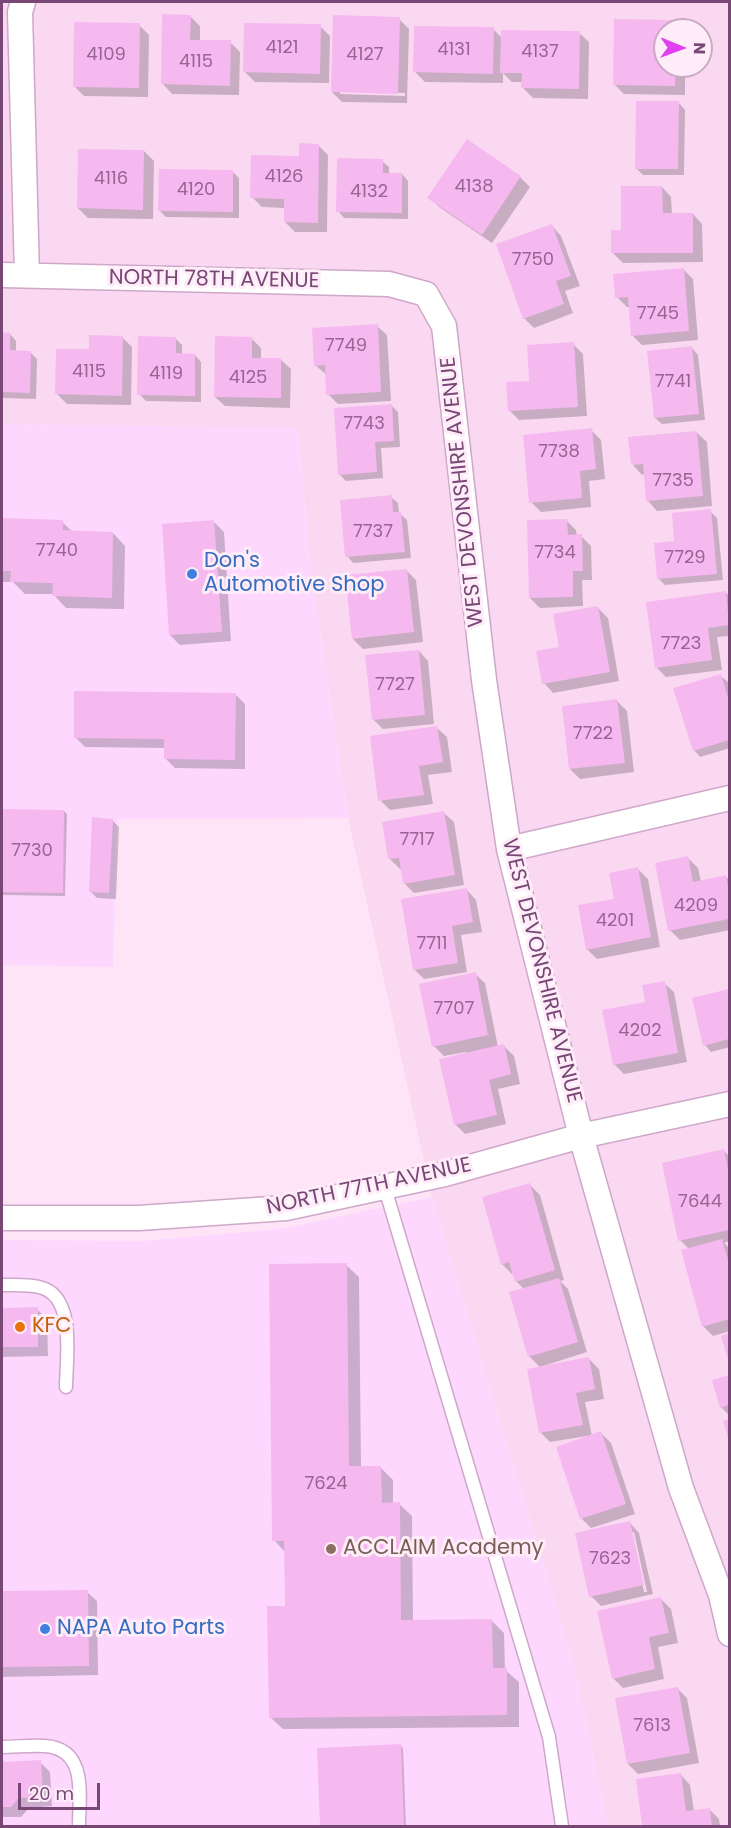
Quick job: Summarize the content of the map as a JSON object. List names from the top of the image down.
{
  "streets": {
    "street": ["NORTH 78TH AVENUE", "WEST DEVONSHIRE AVENUE", "NORTH 77TH AVENUE"]
  },
  "crossings": [
    ["NORTH 78TH AVENUE", "WEST DEVONSHIRE AVENUE"],
    ["WEST DEVONSHIRE AVENUE", "NORTH 77TH AVENUE"]
  ],
  "places": [
    "Don's Automotive Shop",
    "KFC",
    "ACCLAIM Academy",
    "NAPA Auto Parts"
  ],
  "house_numbers": [
    "4121",
    "4131",
    "4137",
    "4109",
    "4127",
    "4115",
    "4126",
    "4116",
    "4138",
    "4120",
    "4132",
    "7750",
    "7745",
    "7749",
    "4115",
    "4119",
    "4125",
    "7741",
    "7743",
    "7738",
    "7735",
    "7737",
    "7740",
    "7734",
    "7729",
    "7723",
    "7727",
    "7722",
    "7717",
    "7730",
    "4209",
    "4201",
    "7711",
    "7707",
    "4202",
    "7644",
    "7624",
    "7623",
    "7613"
  ],
  "scale_bar": "20 m",
  "north": "right"
}
